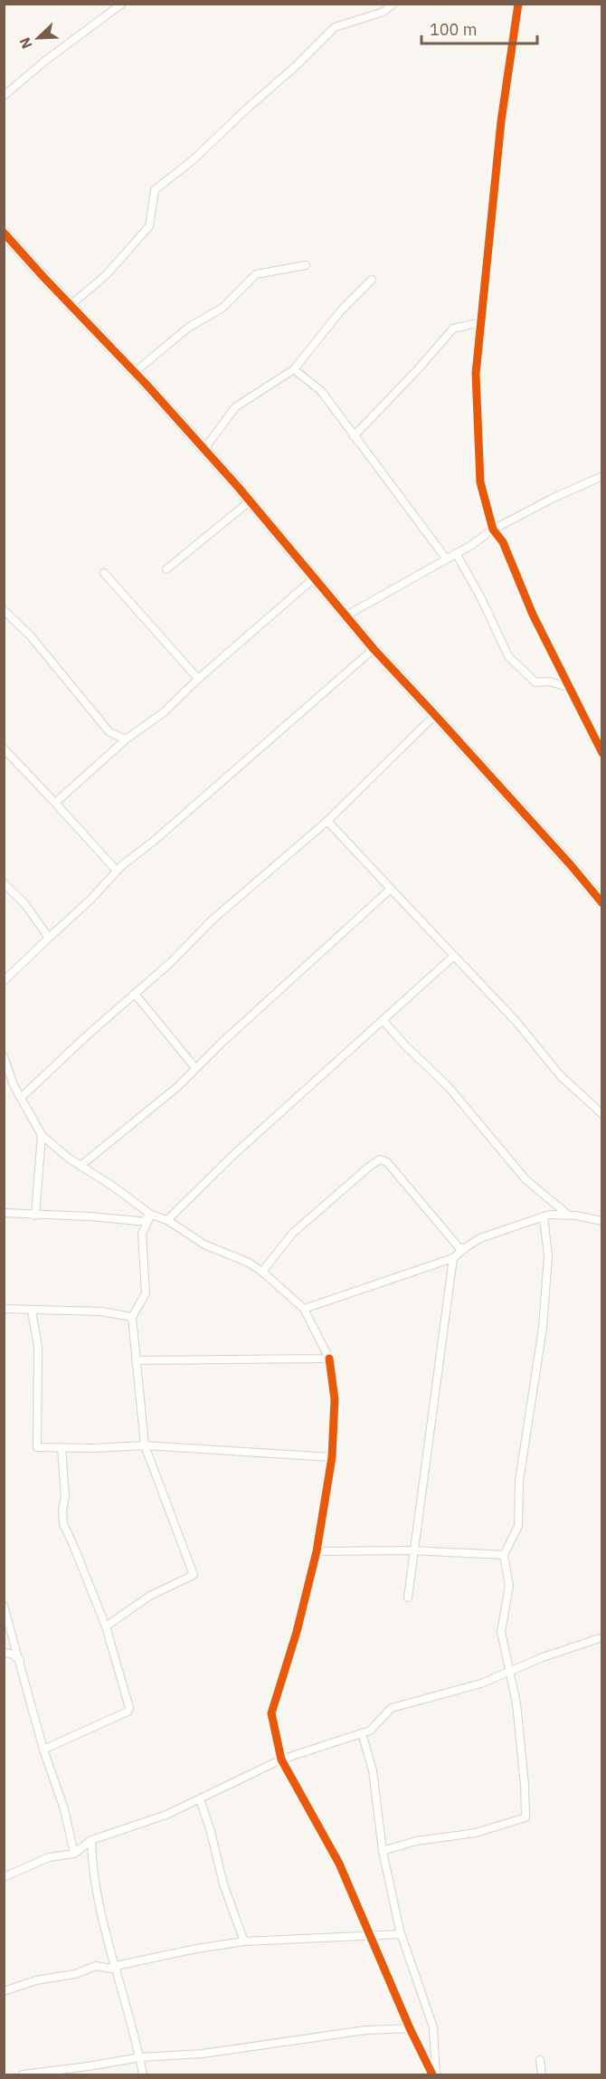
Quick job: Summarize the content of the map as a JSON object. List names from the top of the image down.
{
  "scale_bar": "100 m",
  "north": "bottom left"
}
